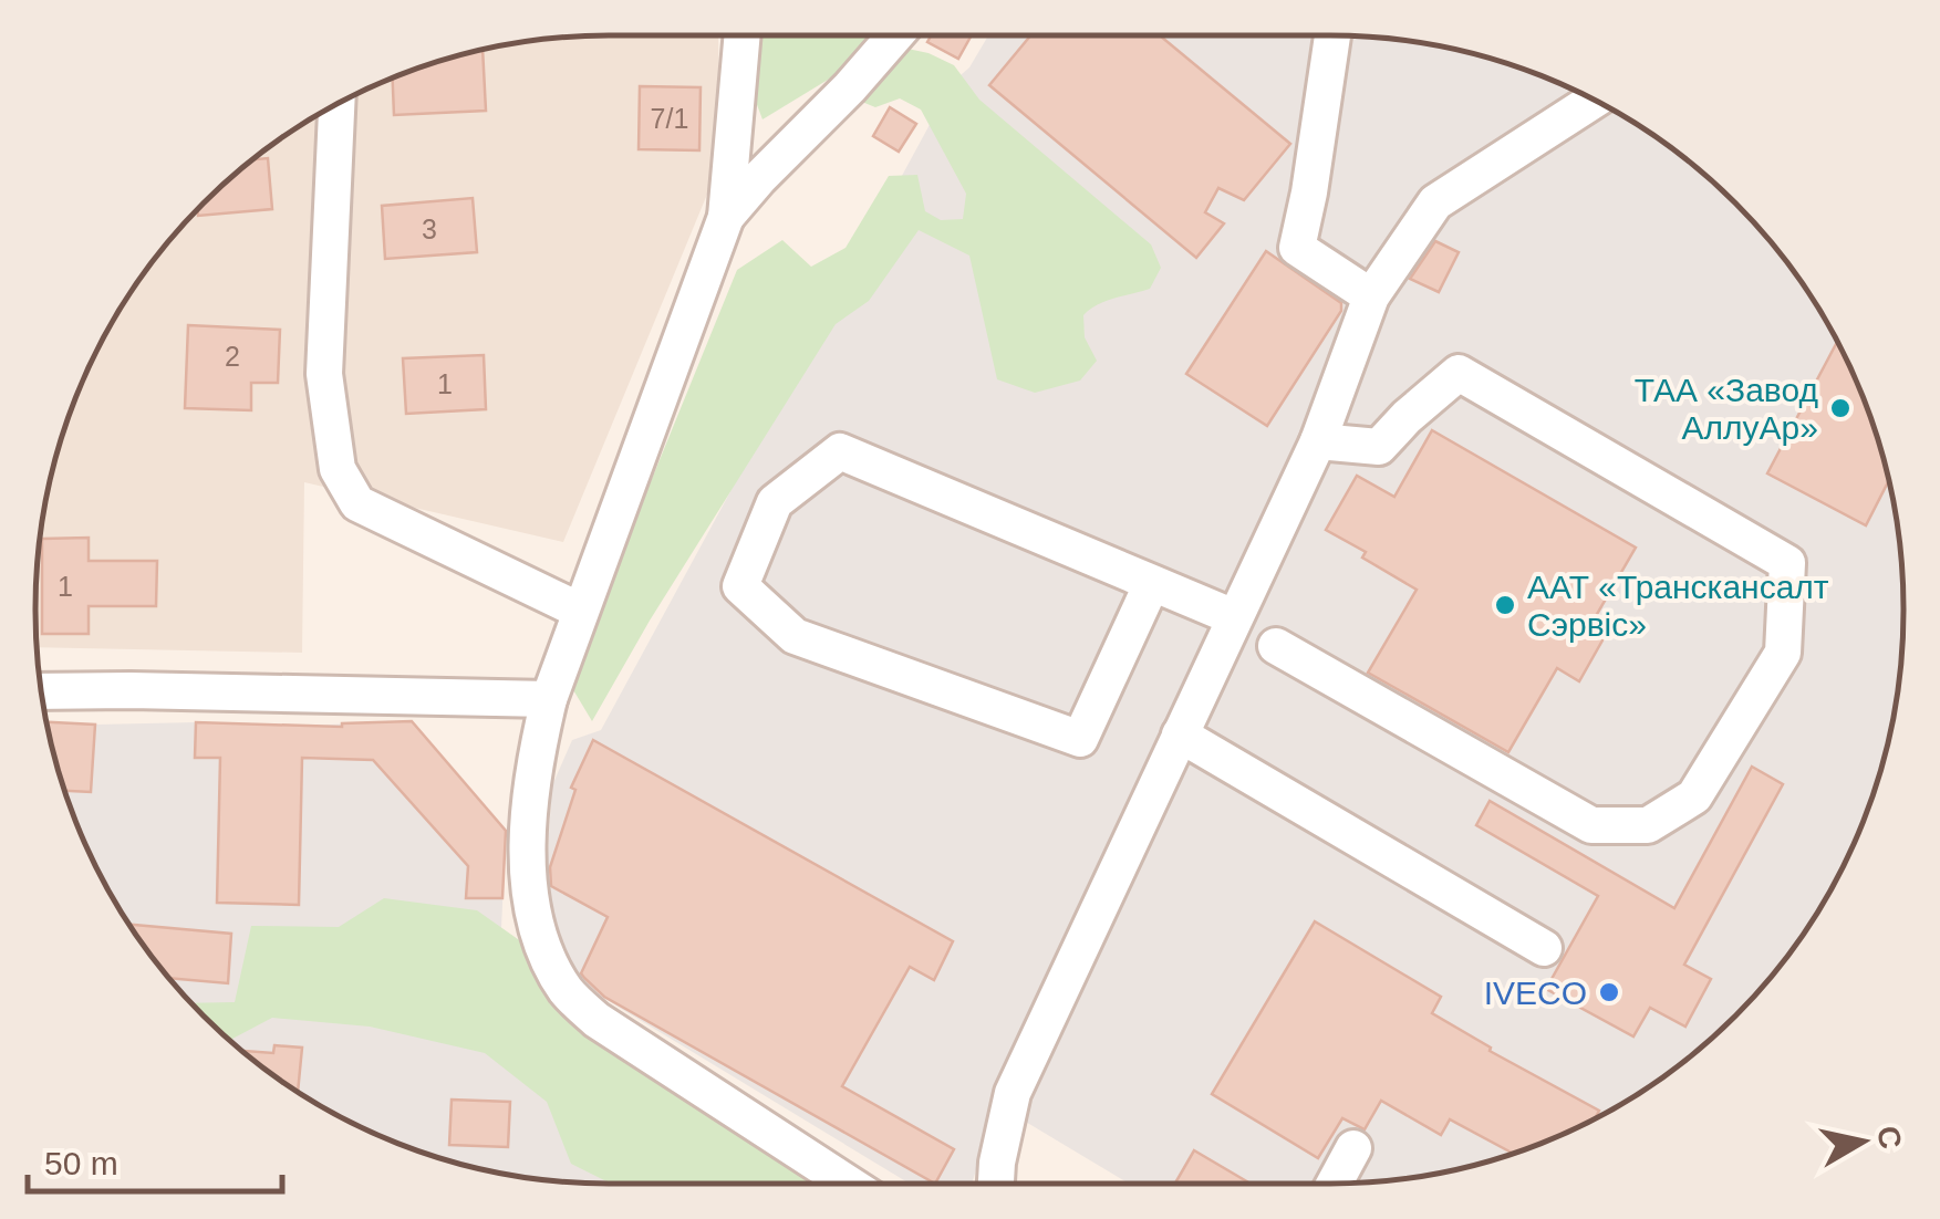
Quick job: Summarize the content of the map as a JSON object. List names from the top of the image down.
{
  "places": ["ТАА «Завод АллуАр»", "ААТ «Транскансалт Сэрвіс»", "IVECO"],
  "house_numbers": [
    "7/1",
    "3",
    "2",
    "1",
    "1"
  ],
  "scale_bar": "50 m",
  "north": "right"
}
